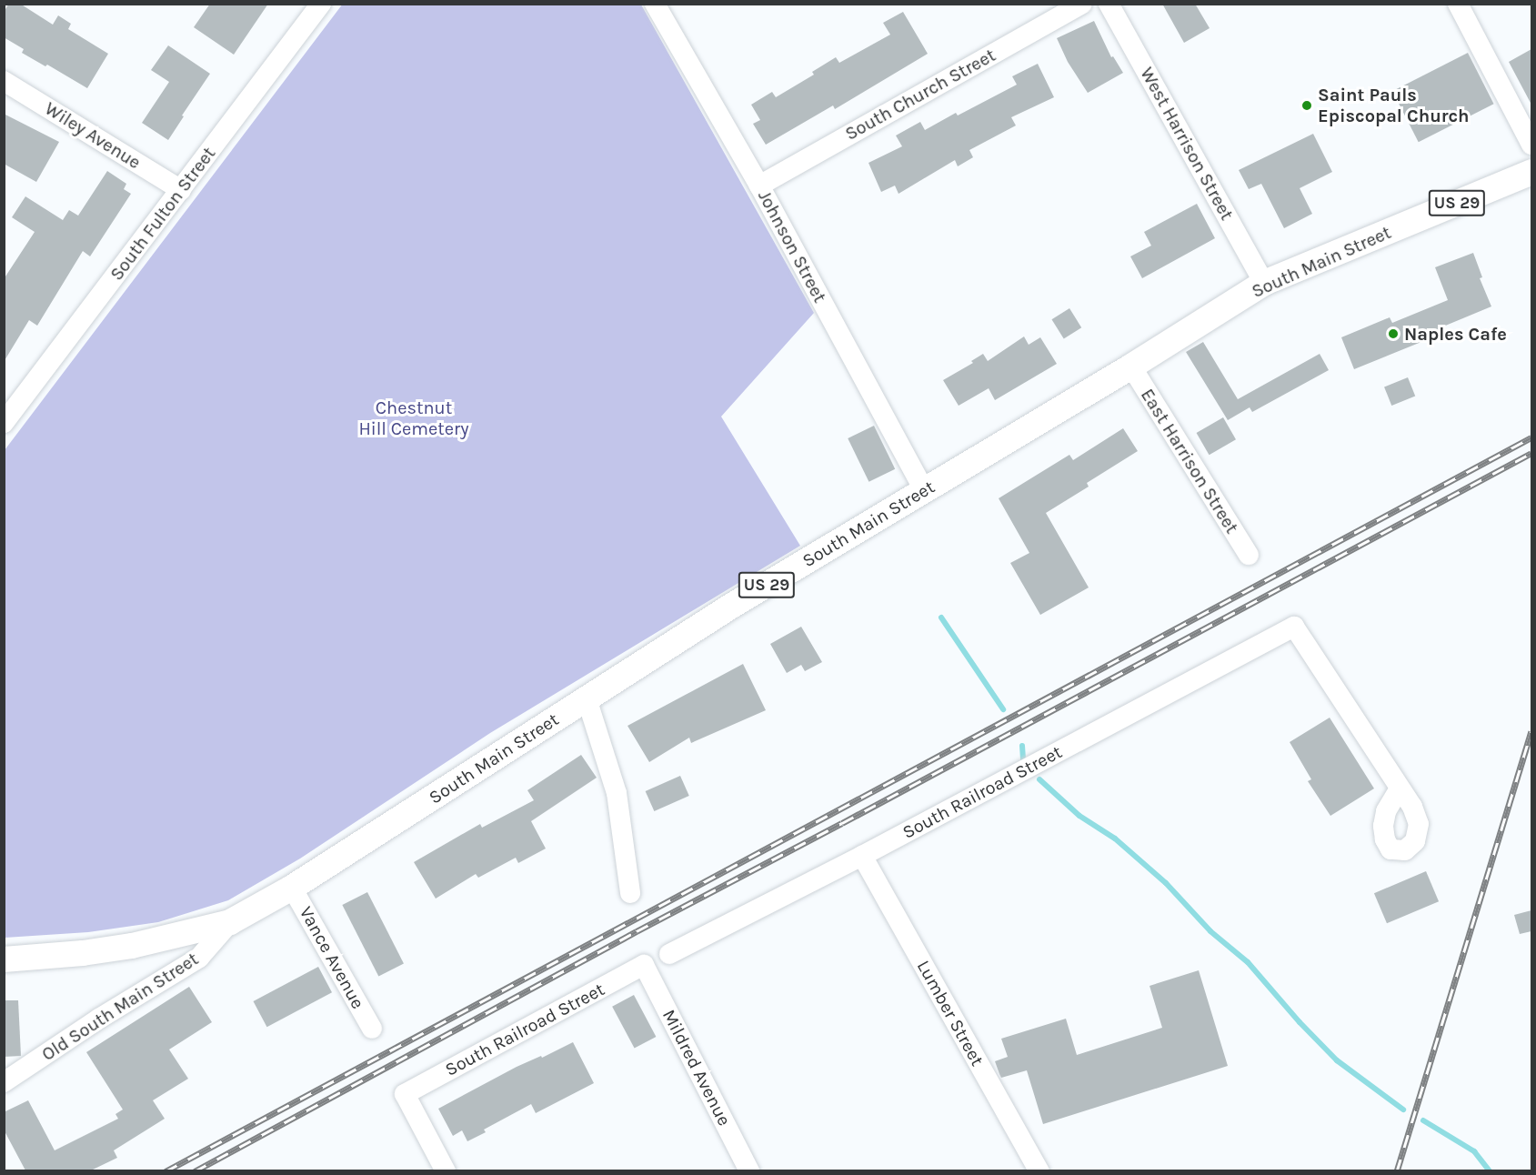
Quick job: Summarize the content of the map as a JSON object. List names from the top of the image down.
{
  "streets": {
    "main road": ["US 29", "South Main Street"],
    "street": [
      "South Church Street",
      "Wiley Avenue",
      "West Harrison Street",
      "South Fulton Street",
      "Johnson Street",
      "East Harrison Street",
      "South Railroad Street",
      "Vance Avenue",
      "Old South Main Street",
      "Lumber Street",
      "Mildred Avenue"
    ]
  },
  "crossings": [
    ["South Church Street", "Johnson Street"],
    ["Wiley Avenue", "South Fulton Street"],
    ["West Harrison Street", "South Main Street"],
    ["Johnson Street", "South Main Street"],
    ["South Main Street", "East Harrison Street"],
    ["South Main Street", "Vance Avenue"],
    ["South Main Street", "Old South Main Street"],
    ["South Railroad Street", "Lumber Street"],
    ["South Railroad Street", "Mildred Avenue"]
  ],
  "parks": ["Chestnut Hill Cemetery"],
  "places": ["Saint Pauls Episcopal Church", "Naples Cafe"]
}
